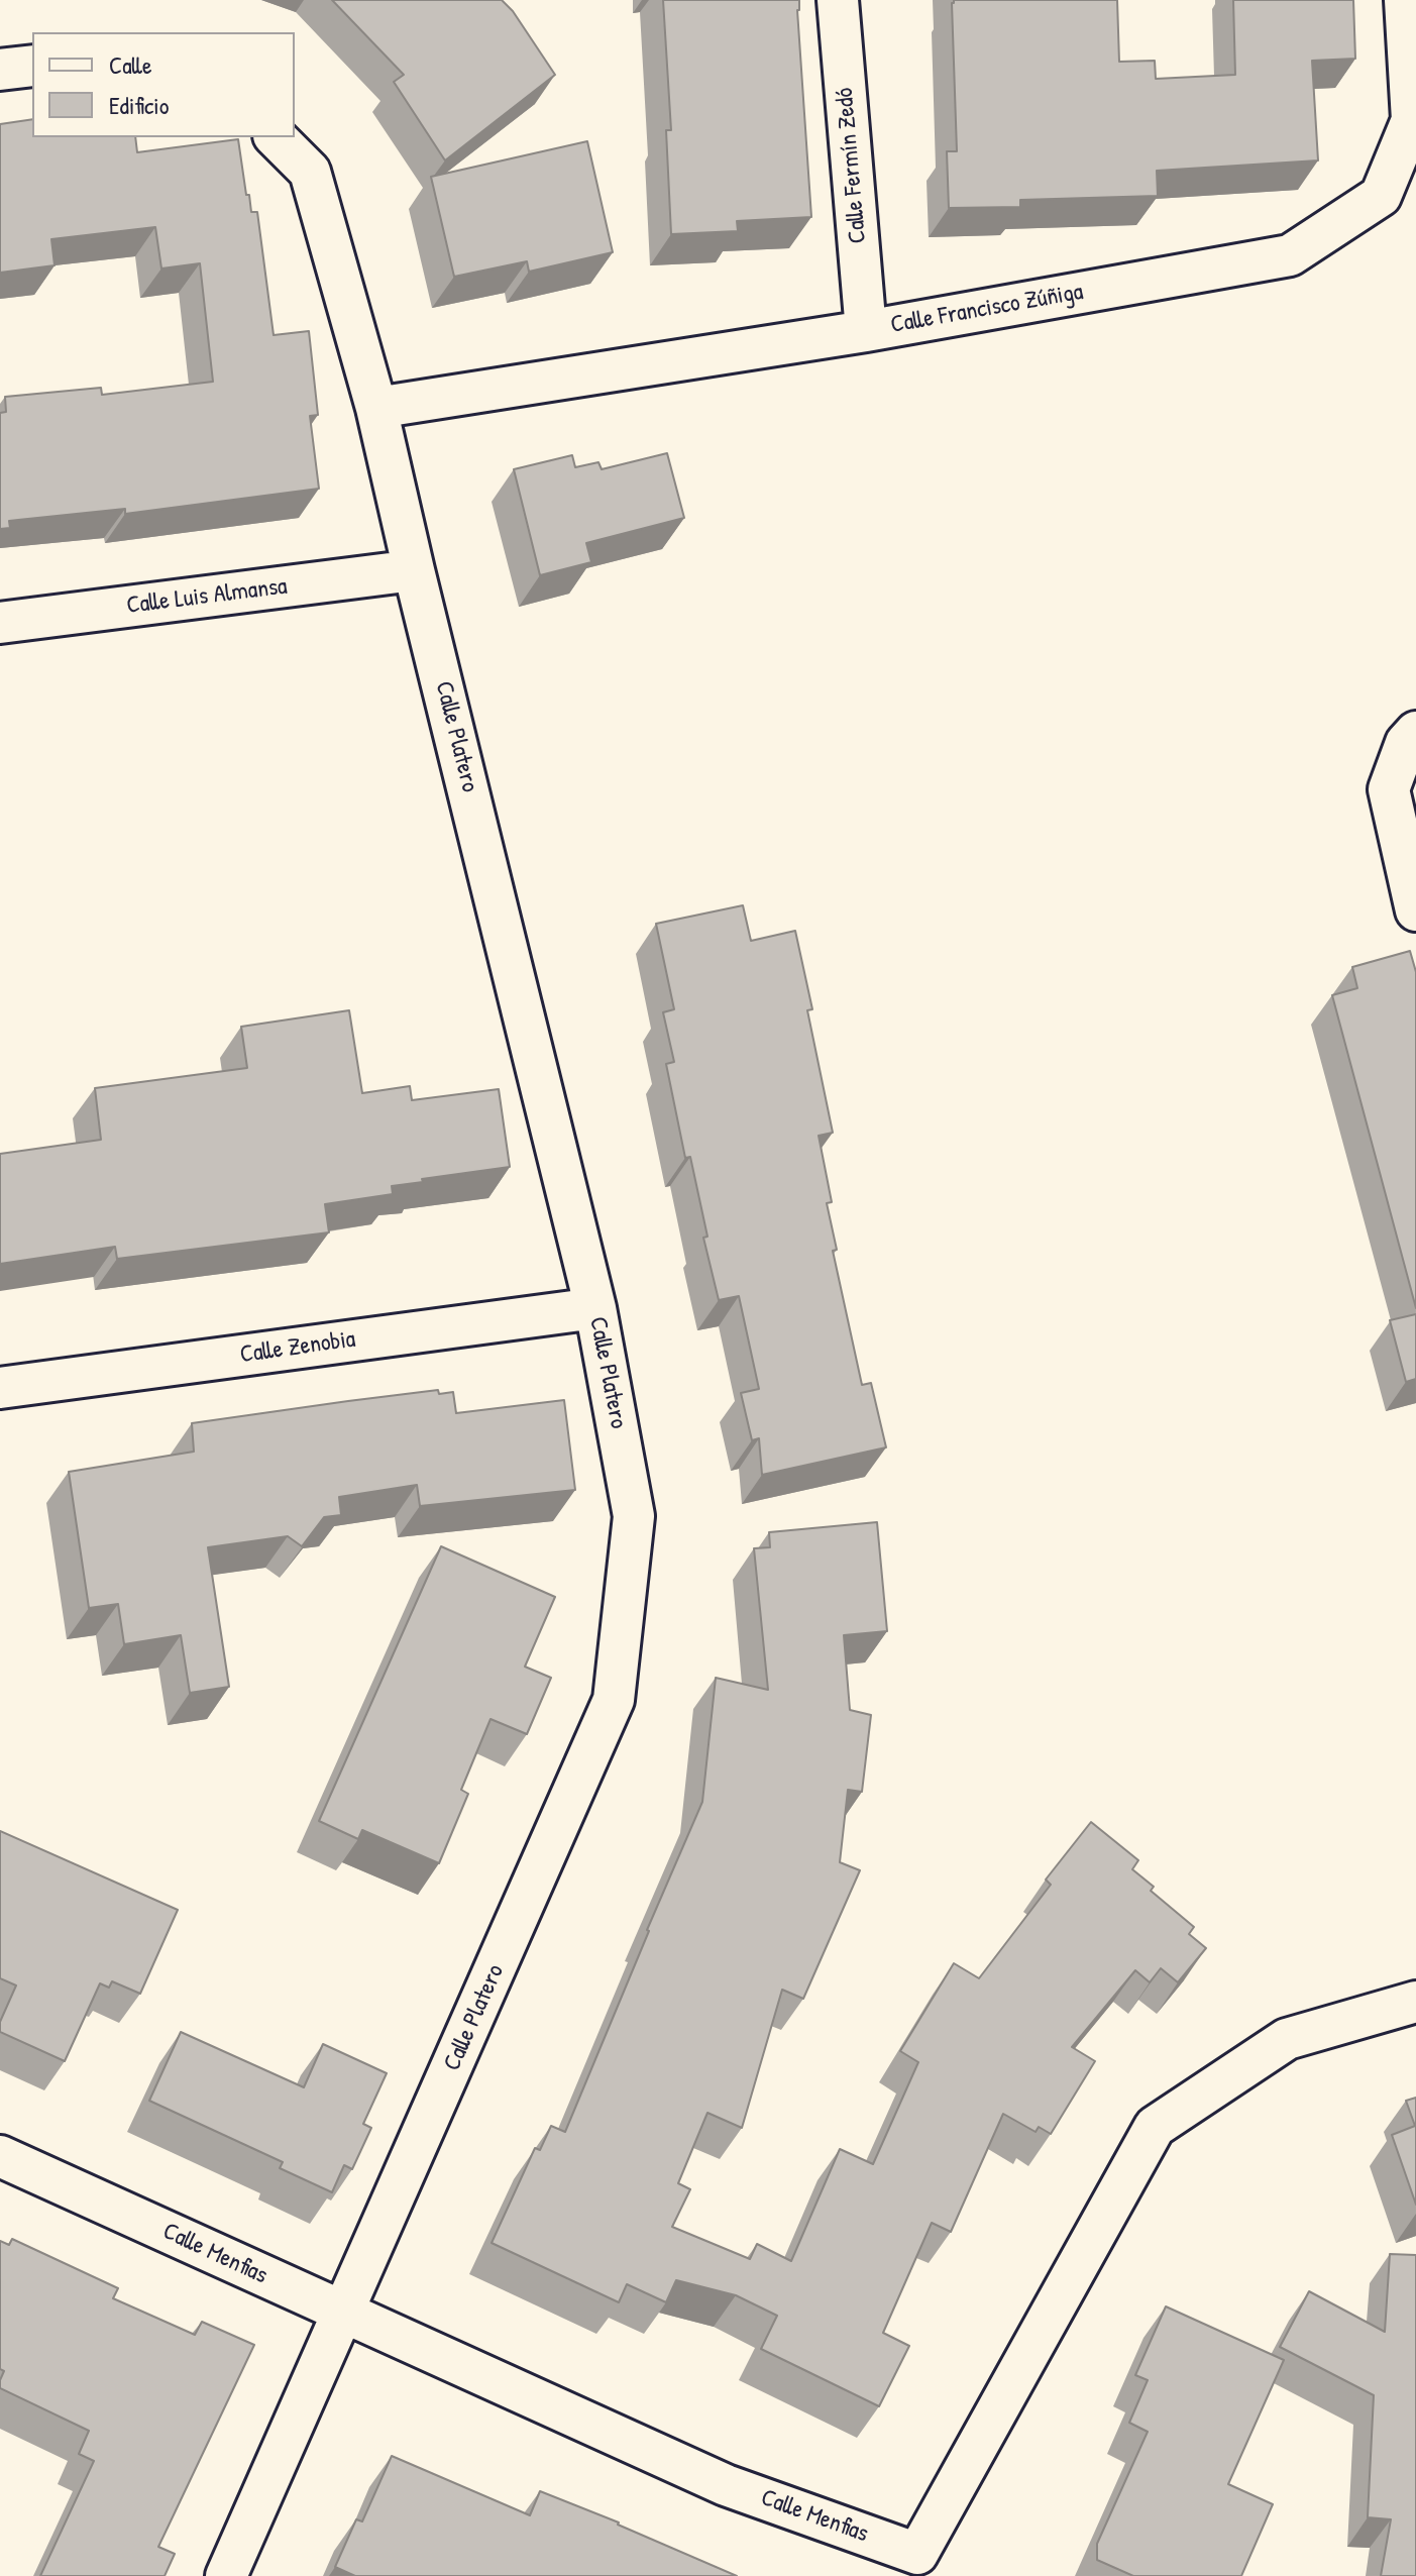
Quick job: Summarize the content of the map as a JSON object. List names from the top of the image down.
{
  "streets": {
    "street": [
      "Calle Fermín Zedó",
      "Calle Francisco Zúñiga",
      "Calle Luis Almansa",
      "Calle Platero",
      "Calle Zenobia",
      "Calle Menfias"
    ]
  },
  "crossings": [
    ["Calle Fermín Zedó", "Calle Francisco Zúñiga"],
    ["Calle Francisco Zúñiga", "Calle Platero"],
    ["Calle Luis Almansa", "Calle Platero"],
    ["Calle Platero", "Calle Zenobia"],
    ["Calle Platero", "Calle Menfias"]
  ],
  "legend": ["Calle", "Edificio"]
}
